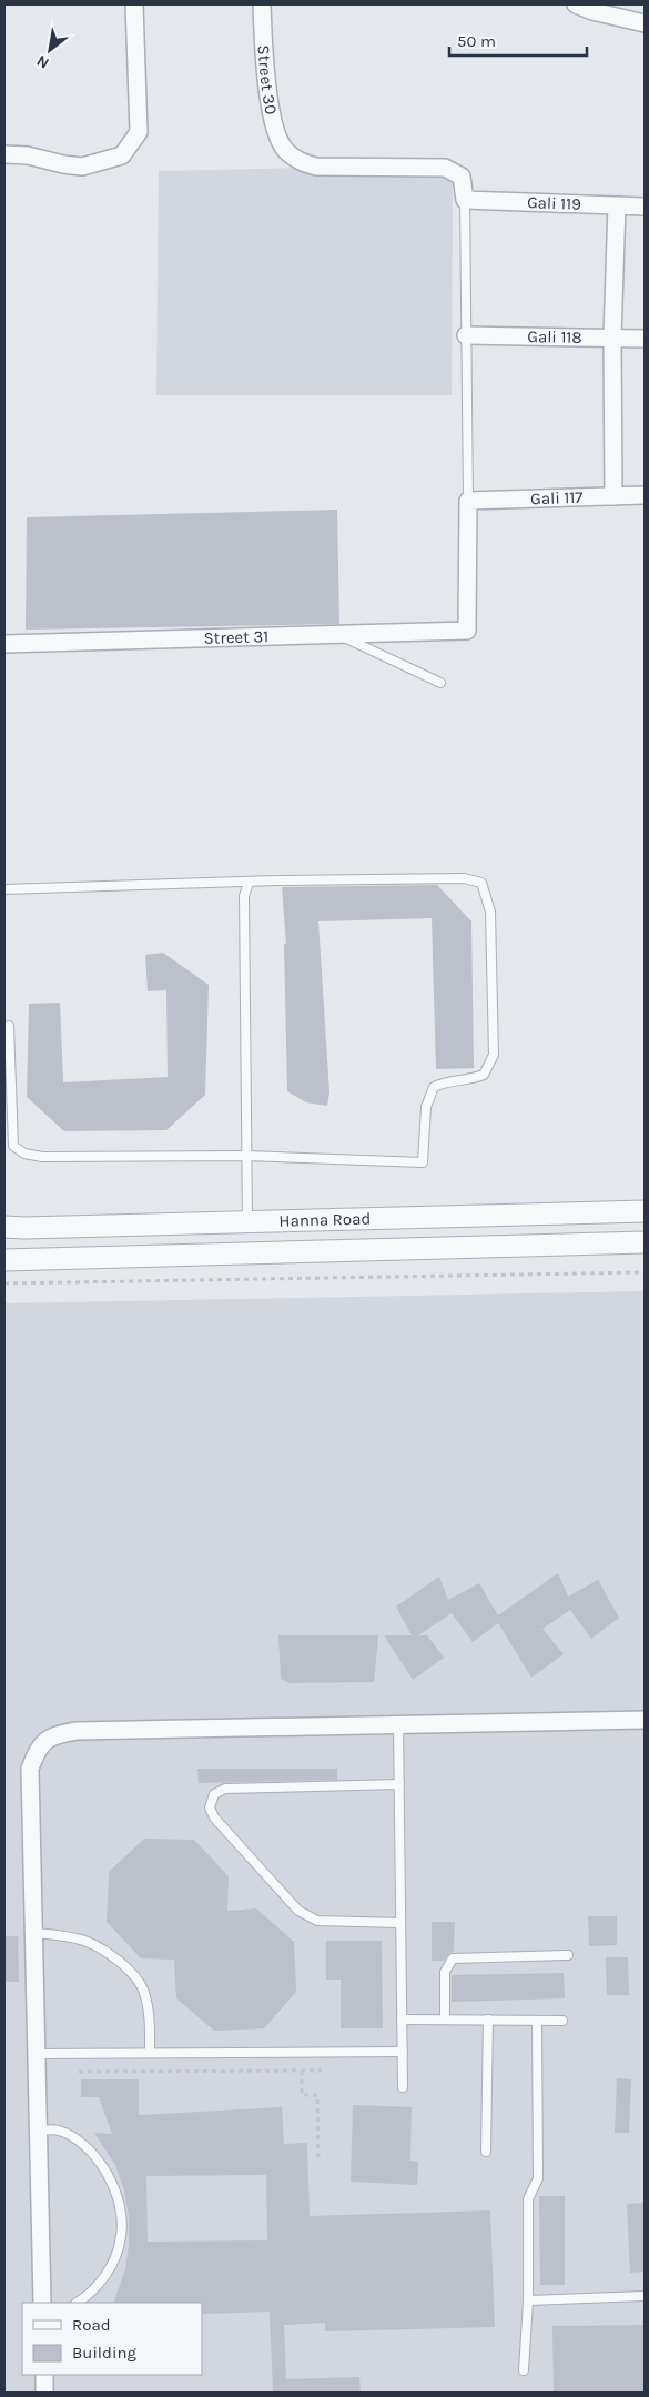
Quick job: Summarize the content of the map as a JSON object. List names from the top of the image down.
{
  "streets": {
    "street": [
      "Street 30",
      "Gali 119",
      "Gali 118",
      "Gali 117",
      "Street 31",
      "Hanna Road"
    ]
  },
  "crossings": [
    ["Street 30", "Gali 119"],
    ["Gali 117", "Street 31"]
  ],
  "legend": ["Road", "Building"],
  "scale_bar": "50 m",
  "north": "bottom left"
}
